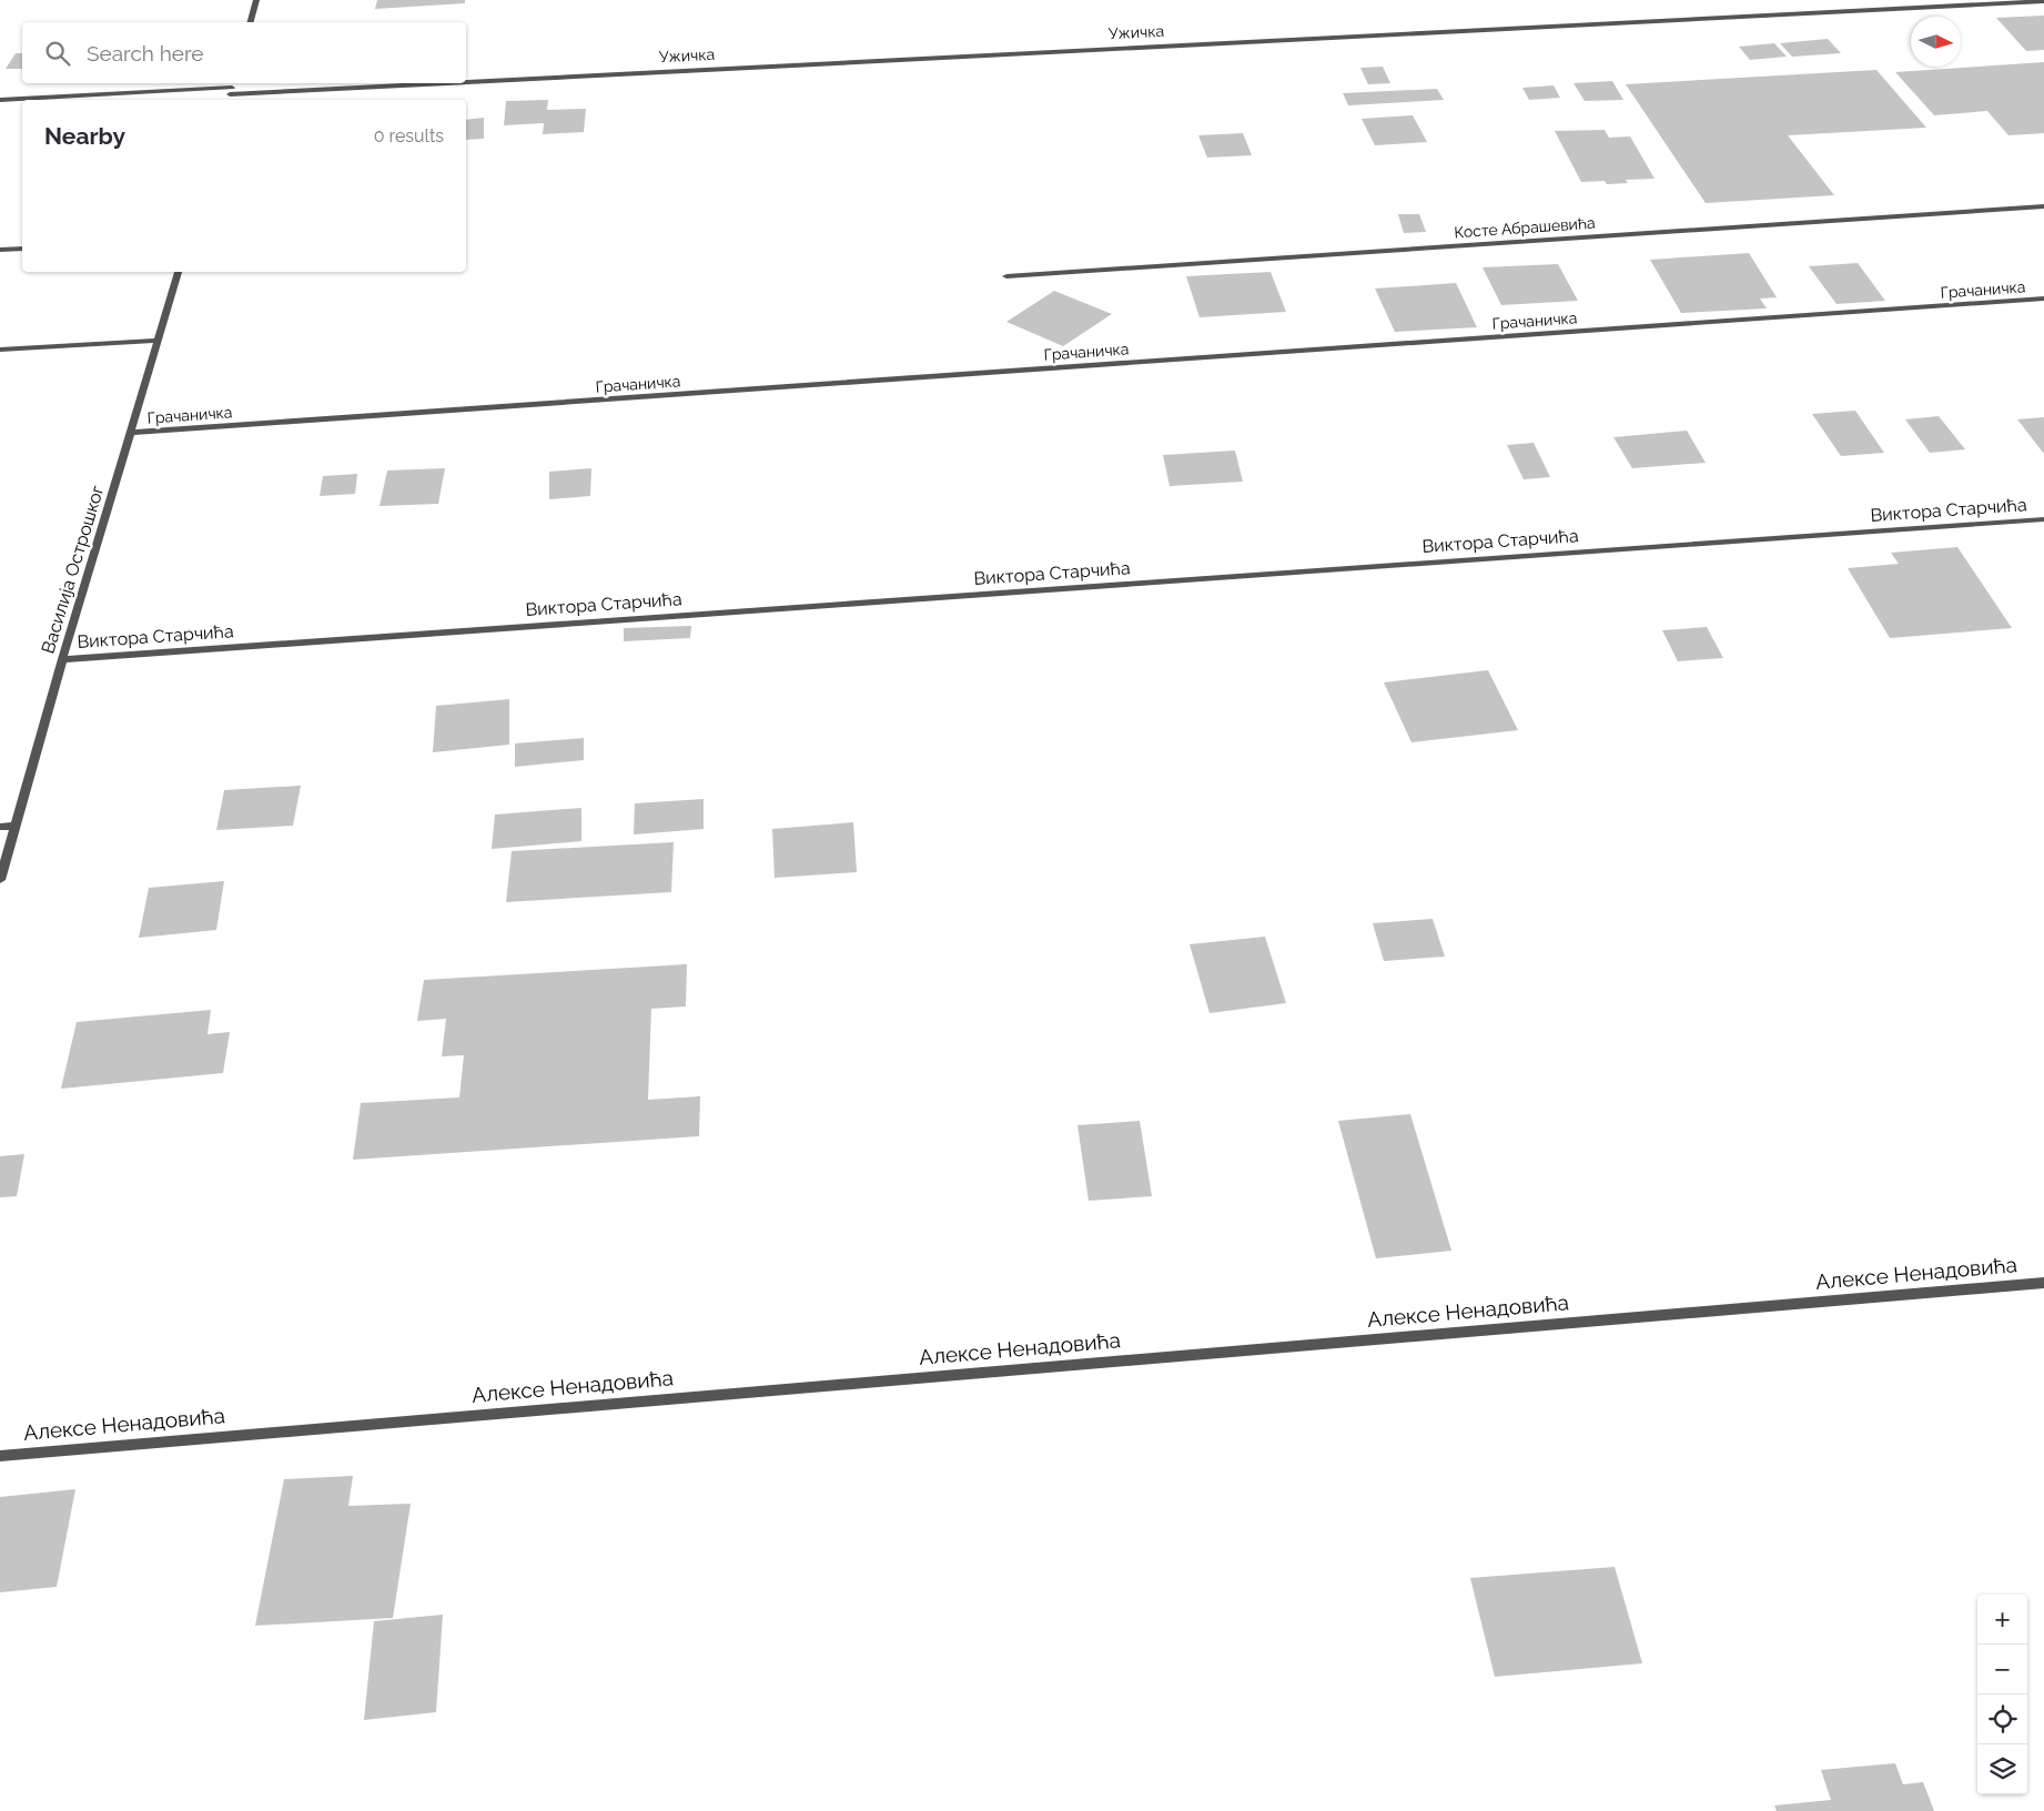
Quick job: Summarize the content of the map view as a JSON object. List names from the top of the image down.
{
  "streets": {
    "street": [
      "Ужичка",
      "Косте Абрашевића",
      "Грачаничка",
      "Виктора Старчића",
      "Василија Острошког",
      "Алексе Ненадовића"
    ]
  },
  "crossings": [
    ["Грачаничка", "Василија Острошког"],
    ["Виктора Старчића", "Василија Острошког"]
  ],
  "north": "right",
  "page": {
    "search": "Search here",
    "heading": ["Nearby", "0 results"],
    "map_buttons": ["+", "−"]
  }
}
